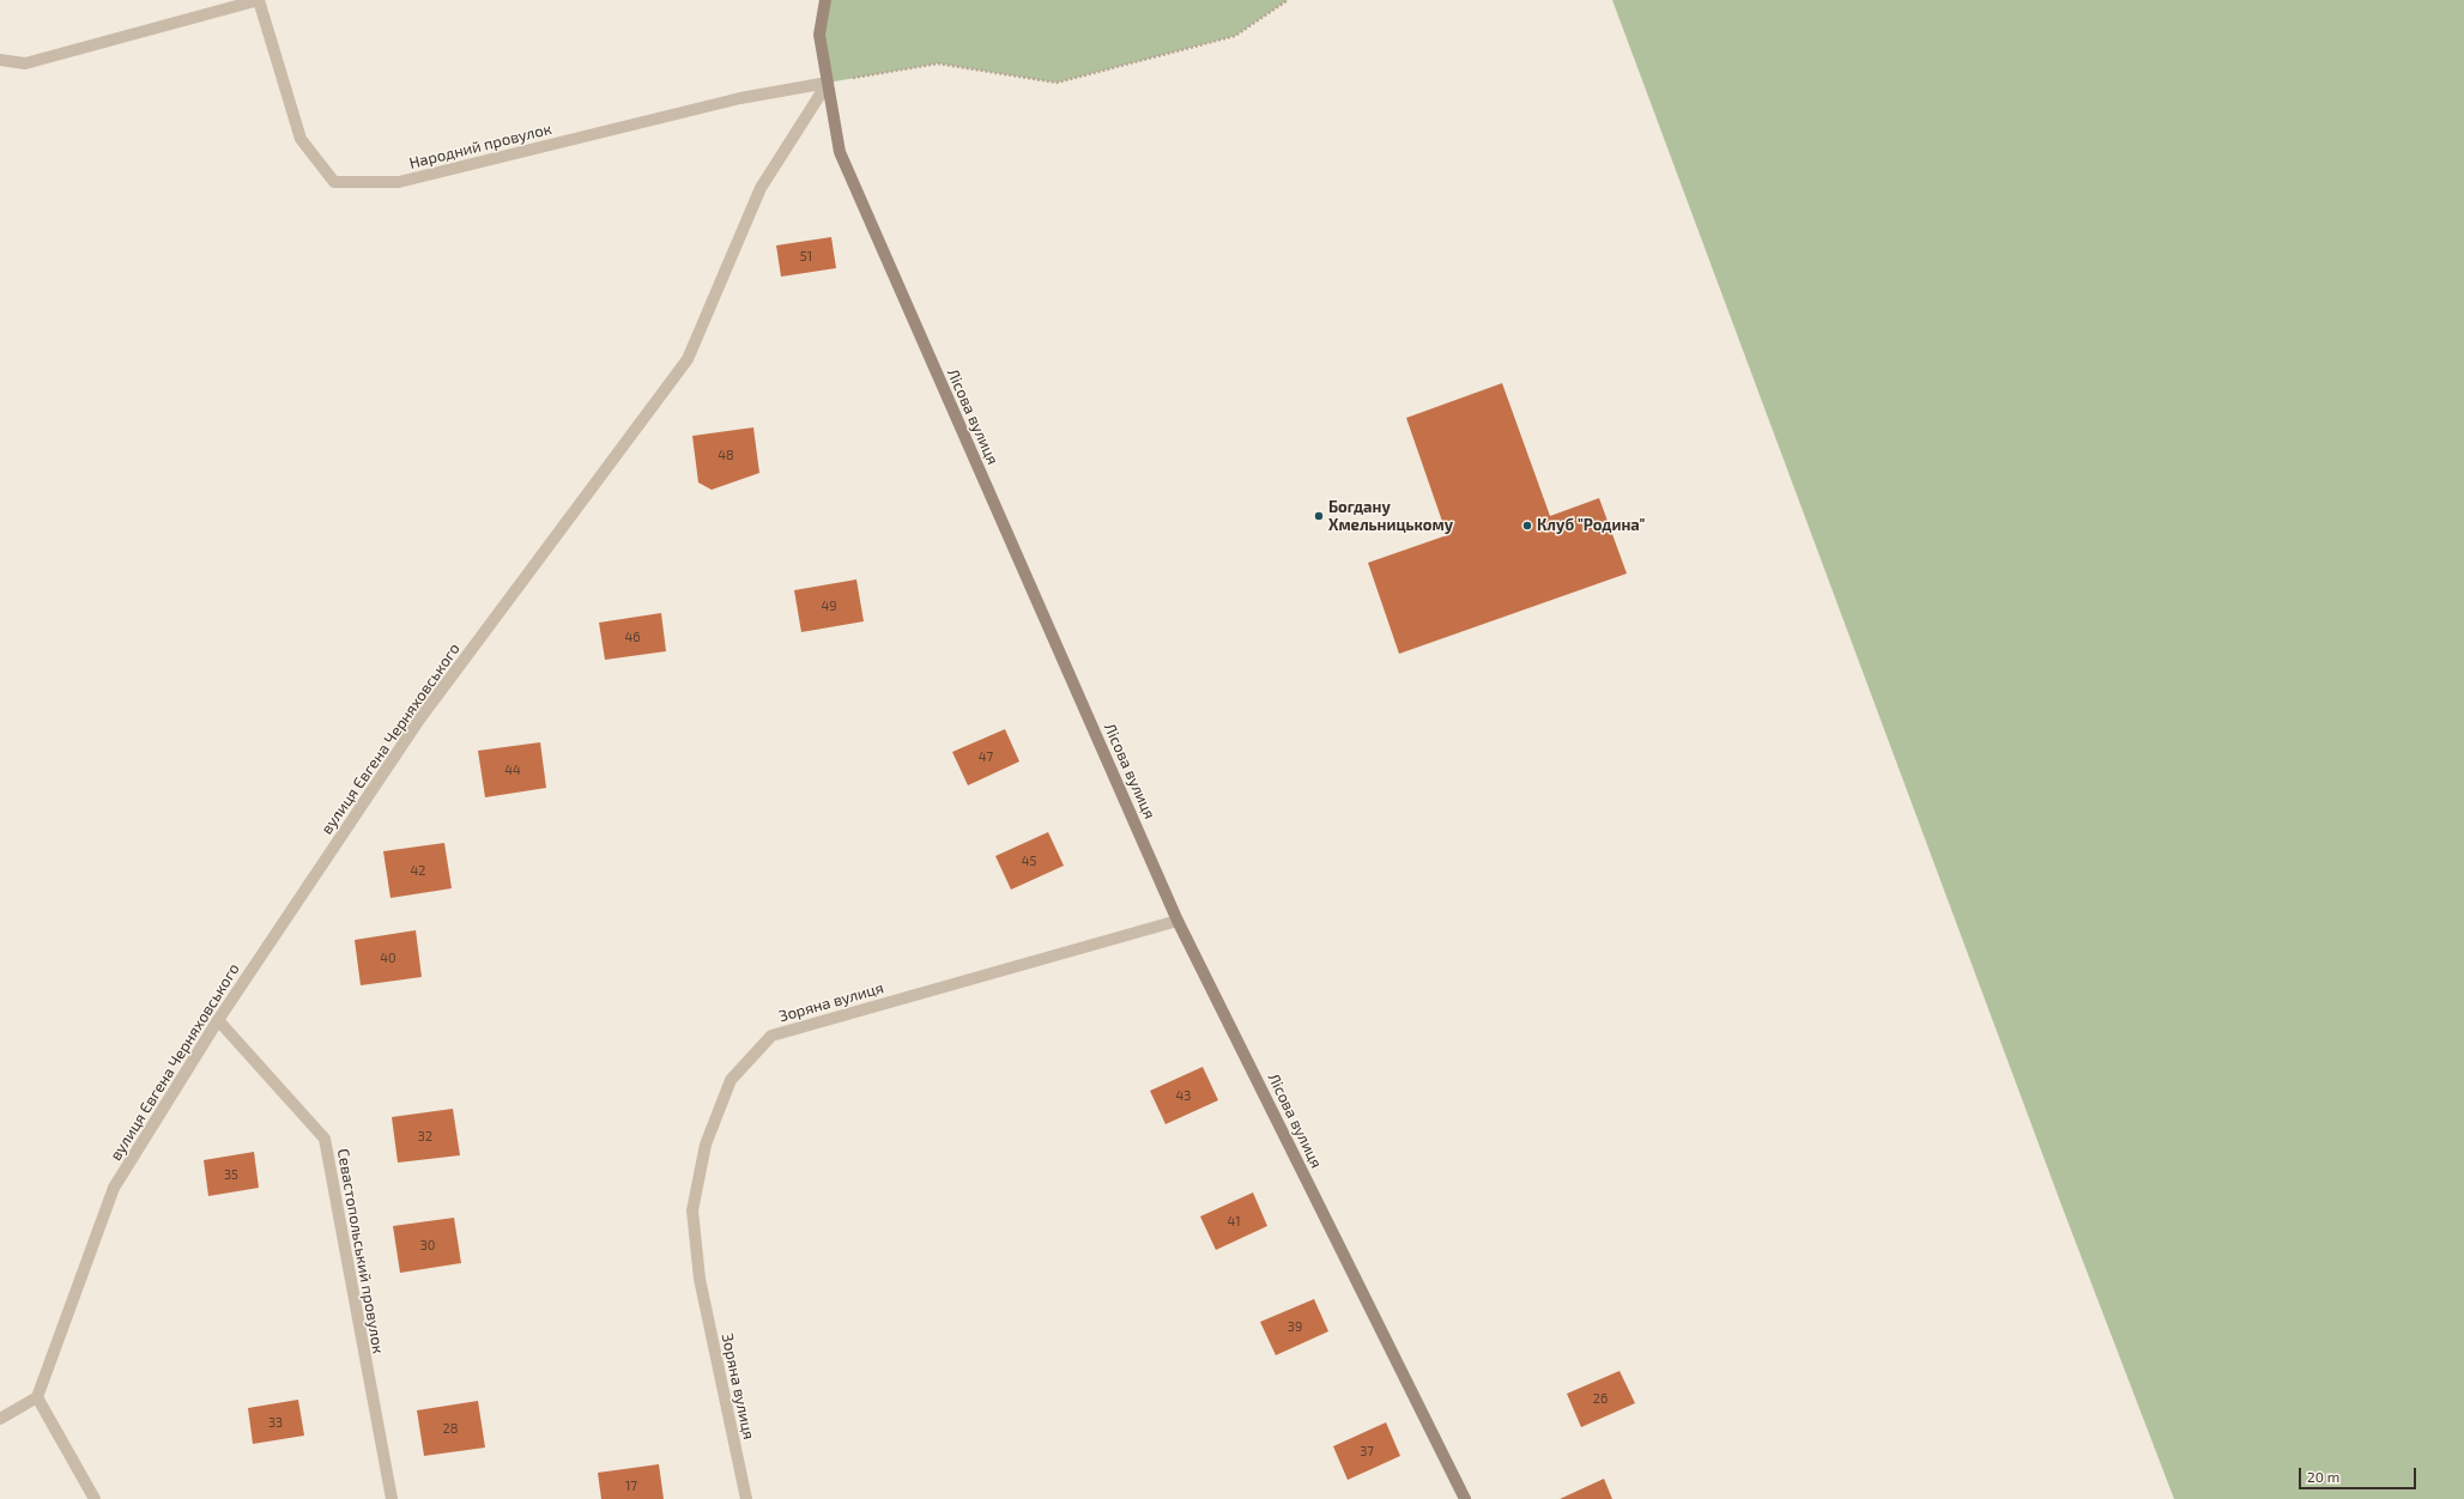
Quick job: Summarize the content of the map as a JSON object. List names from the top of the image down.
{
  "streets": {
    "street": [
      "Народний провулок",
      "Лісова вулиця",
      "вулиця Євгена Черняховського",
      "Зоряна вулиця",
      "Севастопольський провулок"
    ]
  },
  "crossings": [
    ["Народний провулок", "Лісова вулиця"],
    ["Народний провулок", "вулиця Євгена Черняховського"],
    ["Лісова вулиця", "вулиця Євгена Черняховського"],
    ["Лісова вулиця", "Зоряна вулиця"],
    ["вулиця Євгена Черняховського", "Севастопольський провулок"]
  ],
  "places": ["Богдану Хмельницькому", "Клуб \"Родина\""],
  "house_numbers": [
    "51",
    "48",
    "49",
    "46",
    "47",
    "44",
    "45",
    "42",
    "40",
    "43",
    "32",
    "35",
    "41",
    "30",
    "39",
    "26",
    "33",
    "28",
    "37",
    "17"
  ],
  "scale_bar": "20 m"
}
